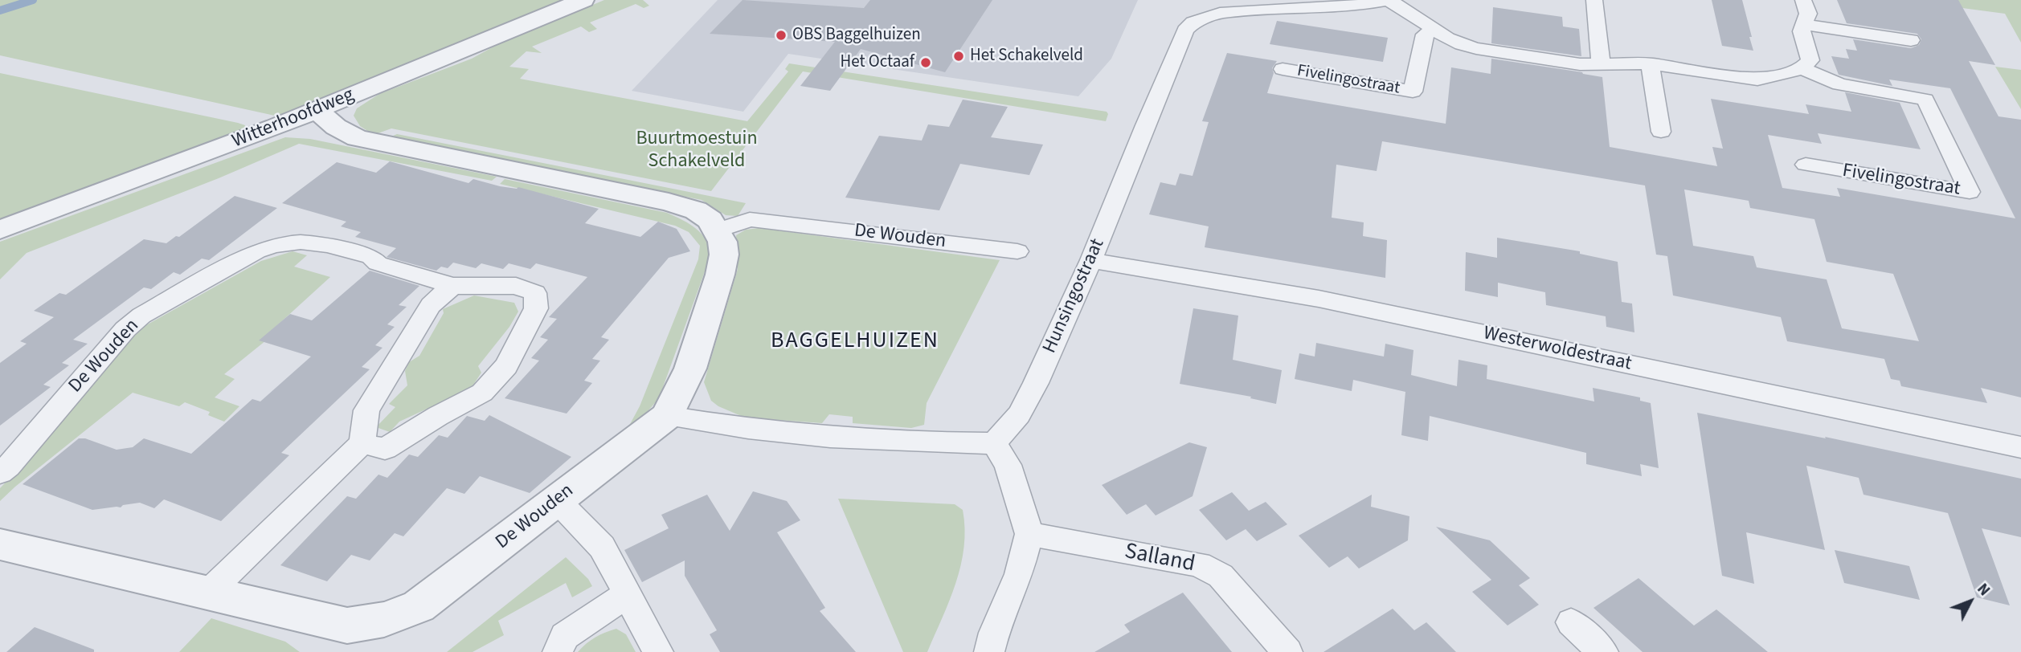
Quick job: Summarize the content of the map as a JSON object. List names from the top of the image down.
{
  "streets": {
    "street": [
      "Fivelingostraat",
      "Witterhoofdweg",
      "De Wouden",
      "Hunsingostraat",
      "Westerwoldestraat",
      "Salland"
    ]
  },
  "crossings": [
    ["Hunsingostraat", "Westerwoldestraat"]
  ],
  "districts": ["BAGGELHUIZEN"],
  "parks": ["Buurtmoestuin Schakelveld"],
  "places": ["OBS Baggelhuizen", "Het Schakelveld", "Het Octaaf"],
  "north": "top right"
}
